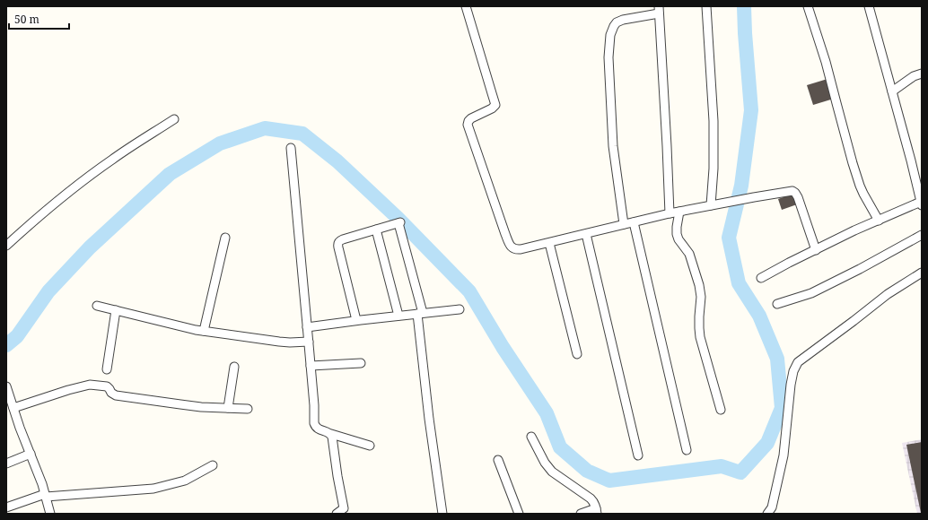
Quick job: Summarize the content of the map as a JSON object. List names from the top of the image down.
{
  "scale_bar": "50 m"
}
